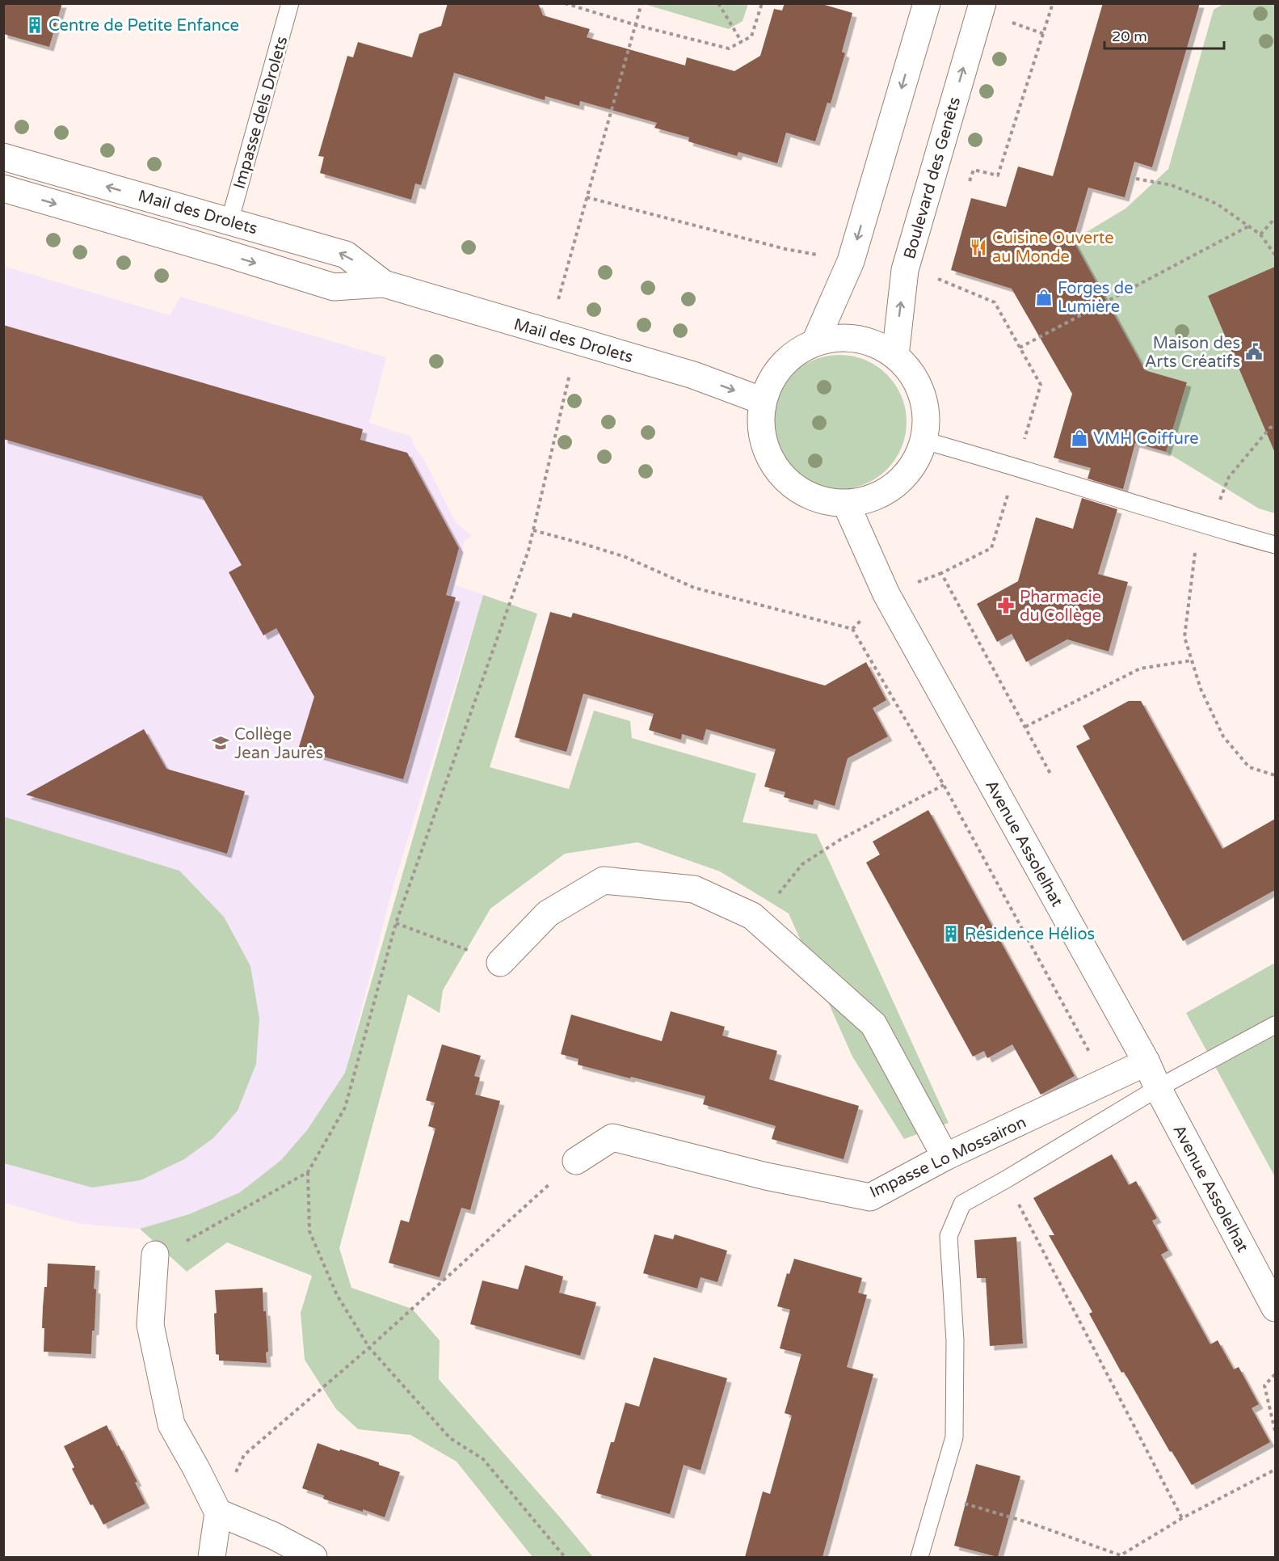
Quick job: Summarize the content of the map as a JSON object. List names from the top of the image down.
{
  "streets": {
    "street": [
      "Boulevard des Genêts",
      "Mail des Drolets",
      "Avenue Assolelhat",
      "Impasse Lo Mossairon"
    ],
    "lane": ["Impasse dels Drolets"]
  },
  "crossings": [
    ["Impasse dels Drolets", "Mail des Drolets"],
    ["Boulevard des Genêts", "Mail des Drolets"],
    ["Boulevard des Genêts", "Avenue Assolelhat"],
    ["Mail des Drolets", "Avenue Assolelhat"],
    ["Avenue Assolelhat", "Impasse Lo Mossairon"]
  ],
  "places": {
    "building": ["Centre de Petite Enfance", "Résidence Hélios"],
    "restaurant": ["Cuisine Ouverte au Monde"],
    "shop": ["Forges de Lumière", "VMH Coiffure"],
    "public building": ["Maison des Arts Créatifs"],
    "pharmacy": ["Pharmacie du Collège"],
    "school or university": ["Collège Jean Jaurès"]
  },
  "scale_bar": "20 m"
}
